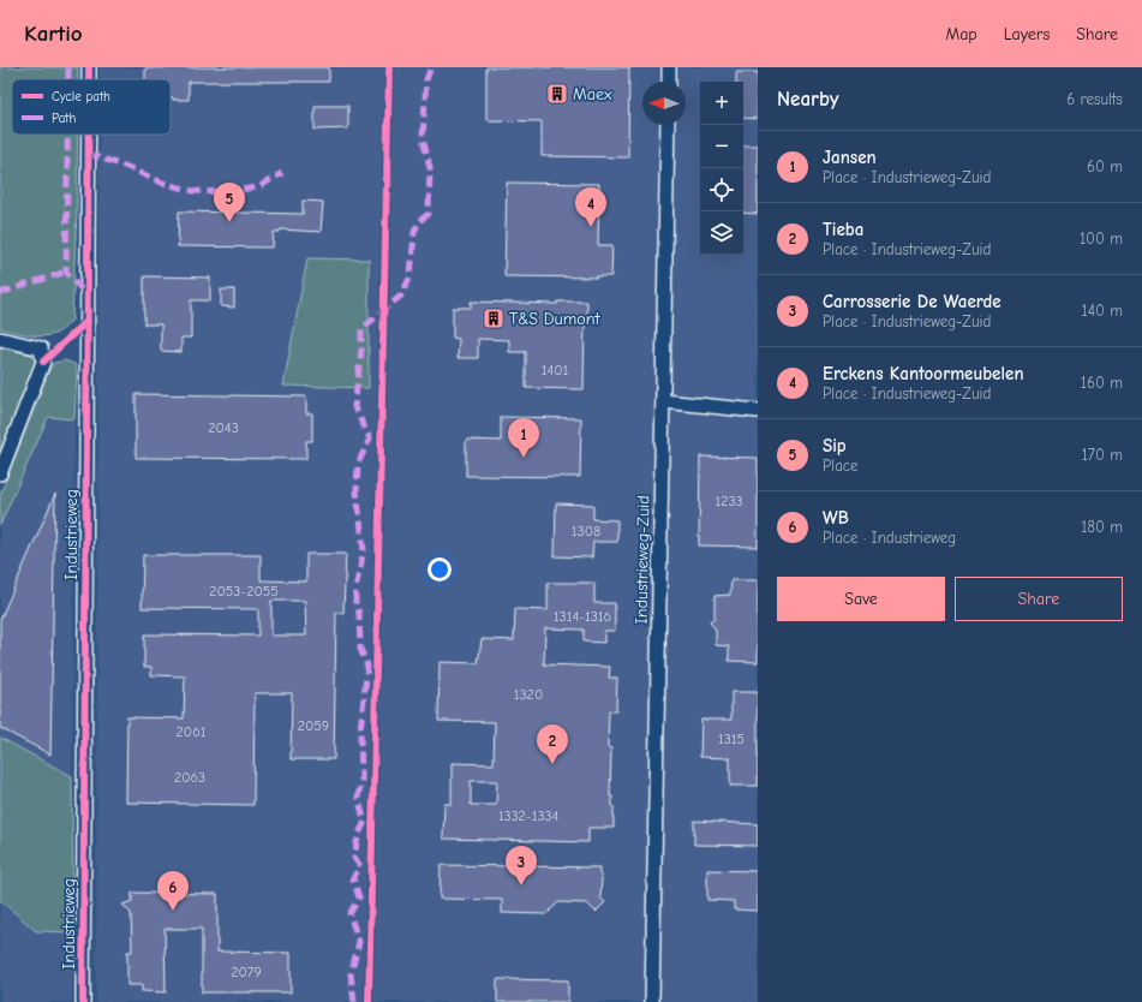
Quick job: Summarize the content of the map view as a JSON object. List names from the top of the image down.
{
  "streets": {
    "street": ["Industrieweg", "Industrieweg-Zuid"]
  },
  "places": {
    "building": ["Maex", "T&S Dumont"]
  },
  "house_numbers": [
    "1401",
    "2043",
    "1233",
    "1308",
    "2053-2055",
    "1314-1316",
    "1320",
    "2059",
    "2061",
    "1315",
    "2063",
    "1332-1334",
    "2079"
  ],
  "legend": ["Cycle path", "Path"],
  "north": "left",
  "page": {
    "header": "Kartio",
    "nav": ["Map", "Layers", "Share"],
    "heading": ["Nearby", "6 results"],
    "map_buttons": ["+", "−"],
    "list": [
      {
        "mark": "1",
        "name": "Jansen",
        "note": "Place · Industrieweg-Zuid",
        "value": "60 m"
      },
      {
        "mark": "2",
        "name": "Tieba",
        "note": "Place · Industrieweg-Zuid",
        "value": "100 m"
      },
      {
        "mark": "3",
        "name": "Carrosserie De Waerde",
        "note": "Place · Industrieweg-Zuid",
        "value": "140 m"
      },
      {
        "mark": "4",
        "name": "Erckens Kantoormeubelen",
        "note": "Place · Industrieweg-Zuid",
        "value": "160 m"
      },
      {
        "mark": "5",
        "name": "Sip",
        "note": "Place",
        "value": "170 m"
      },
      {
        "mark": "6",
        "name": "WB",
        "note": "Place · Industrieweg",
        "value": "180 m"
      }
    ],
    "pins": [
      "5",
      "4",
      "1",
      "2",
      "3",
      "6"
    ],
    "buttons": ["Save", "Share"]
  }
}
